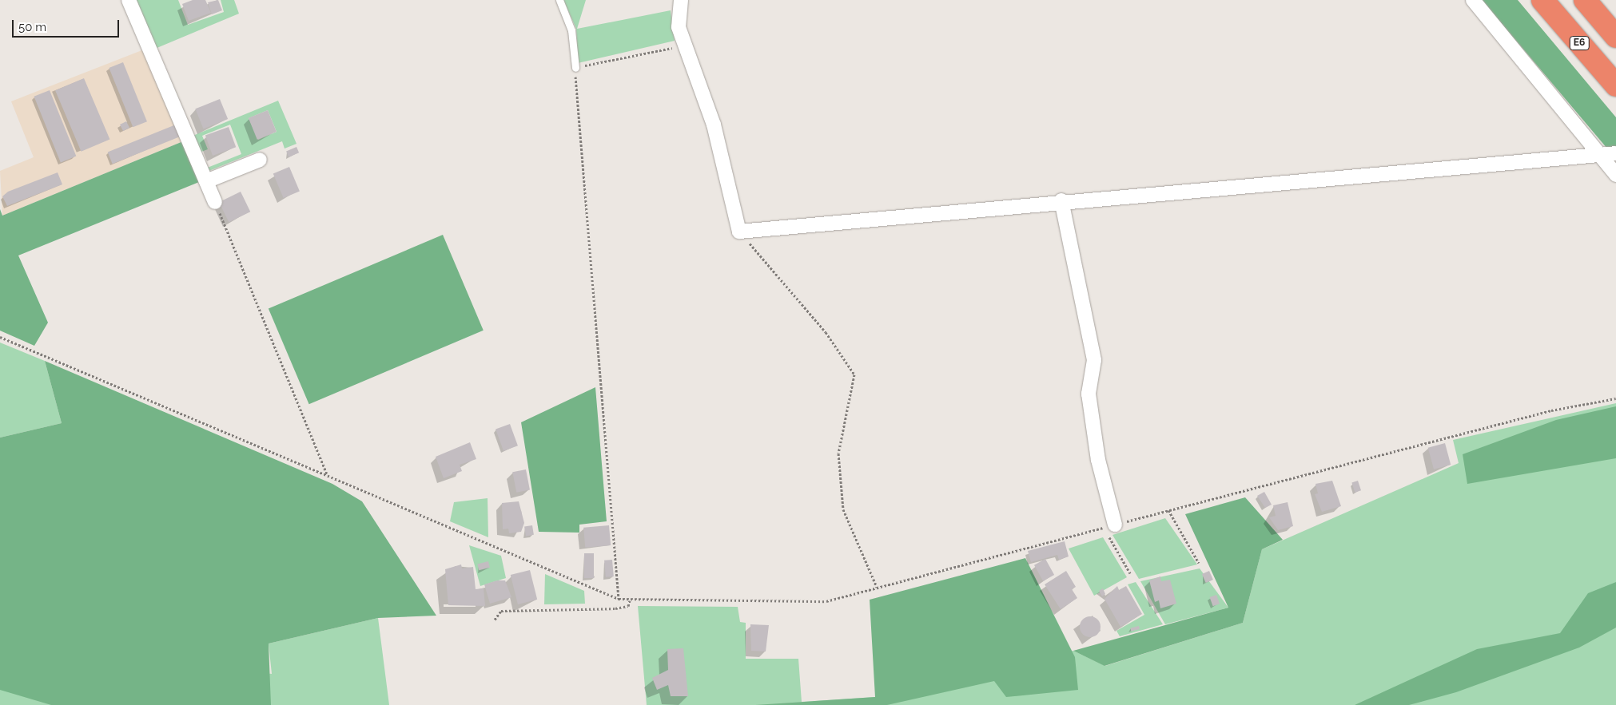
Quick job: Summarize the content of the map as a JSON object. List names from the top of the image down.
{
  "streets": {
    "highway": ["E6"]
  },
  "scale_bar": "50 m"
}
